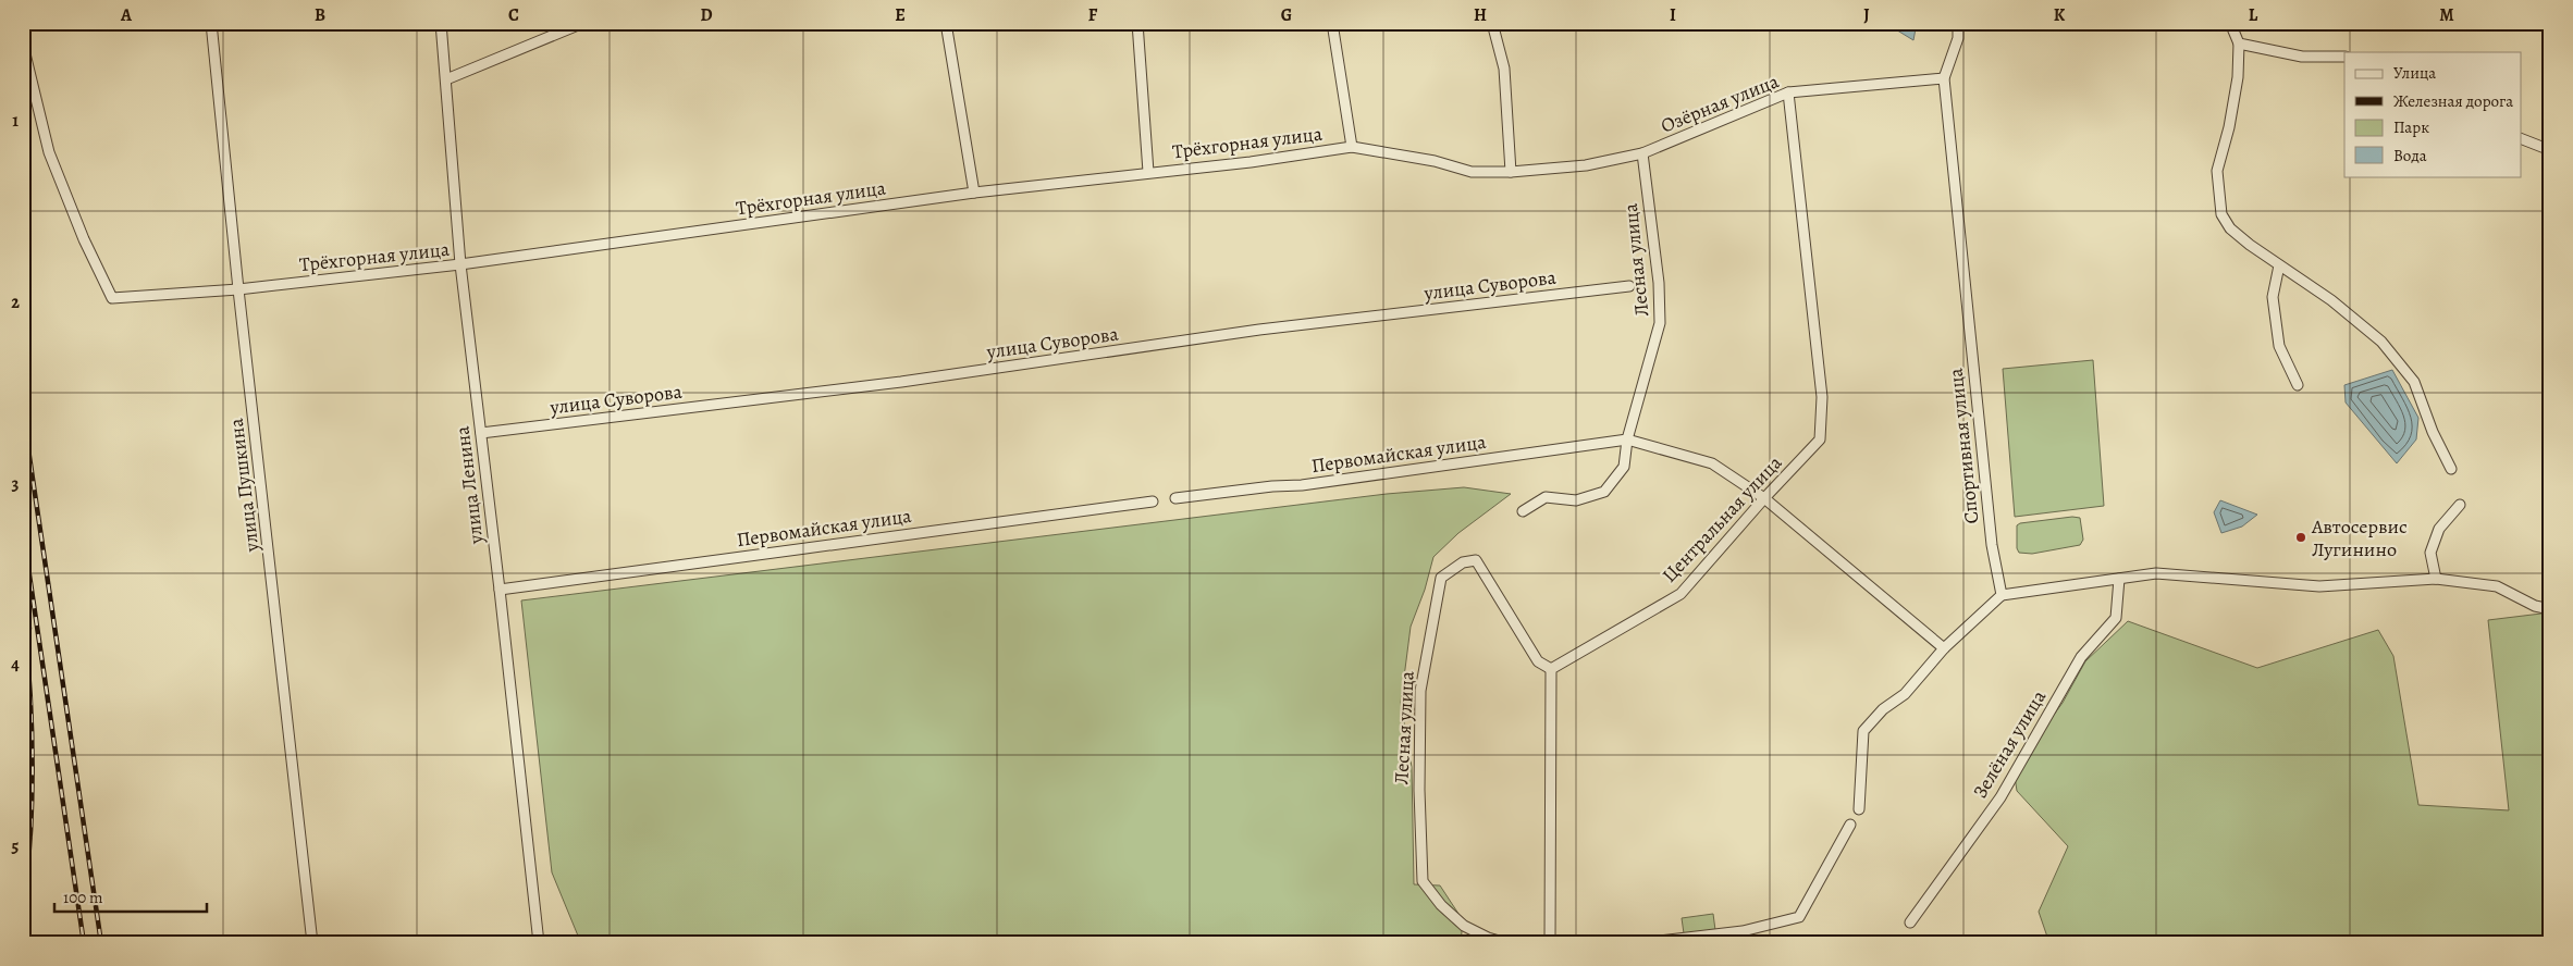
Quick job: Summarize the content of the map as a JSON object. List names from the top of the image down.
{
  "streets": {
    "street": [
      "Озёрная улица",
      "Трёхгорная улица",
      "Лесная улица",
      "улица Суворова",
      "Спортивная улица",
      "Первомайская улица",
      "улица Пушкина",
      "улица Ленина",
      "Центральная улица",
      "Зелёная улица"
    ]
  },
  "crossings": [
    ["Озёрная улица", "Трёхгорная улица"],
    ["Озёрная улица", "Лесная улица"],
    ["Озёрная улица", "Спортивная улица"],
    ["Озёрная улица", "Центральная улица"],
    ["Трёхгорная улица", "улица Пушкина"],
    ["Трёхгорная улица", "улица Ленина"],
    ["Лесная улица", "Первомайская улица"],
    ["Лесная улица", "Центральная улица"],
    ["улица Суворова", "улица Ленина"],
    ["Первомайская улица", "улица Ленина"]
  ],
  "places": ["Автосервис Лугинино"],
  "legend": [
    "Улица",
    "Железная дорога",
    "Парк",
    "Вода"
  ],
  "scale_bar": "100 m",
  "grid": {
    "columns": [
      "A",
      "B",
      "C",
      "D",
      "E",
      "F",
      "G",
      "H",
      "I",
      "J",
      "K",
      "L",
      "M"
    ],
    "rows": [
      "1",
      "2",
      "3",
      "4",
      "5"
    ]
  }
}
